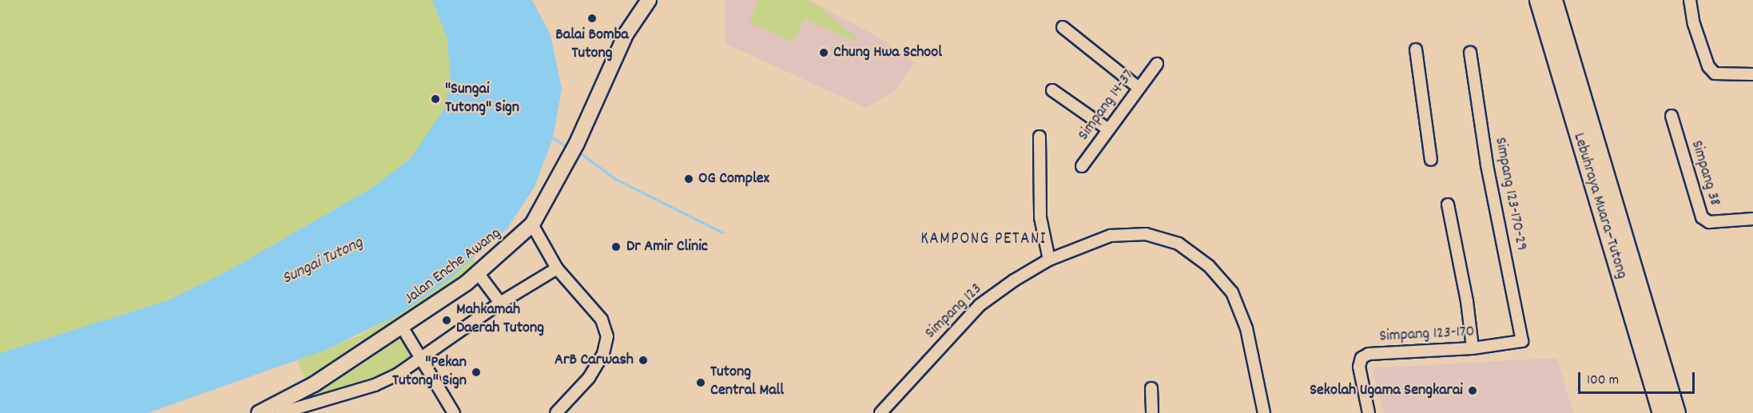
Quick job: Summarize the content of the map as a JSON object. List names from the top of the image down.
{
  "streets": {
    "highway": ["Lebuhraya Muara–Tutong"],
    "main road": ["Jalan Enche Awang"],
    "street": [
      "Simpang 14-37",
      "Simpang 38",
      "Simpang 123-170-29",
      "Simpang 123",
      "Simpang 123-170"
    ]
  },
  "crossings": [
    ["Simpang 123-170-29", "Simpang 123-170"]
  ],
  "districts": ["KAMPONG PETANI"],
  "water": ["Sungai Tutong"],
  "places": [
    "Balai Bomba Tutong",
    "Chung Hwa School",
    "\"Sungai Tutong\" Sign",
    "OG Complex",
    "Dr Amir Clinic",
    "Mahkamah Daerah Tutong",
    "ArB Carwash",
    "\"Pekan Tutong\" Sign",
    "Tutong Central Mall",
    "Sekolah Ugama Sengkarai"
  ],
  "scale_bar": "100 m"
}
